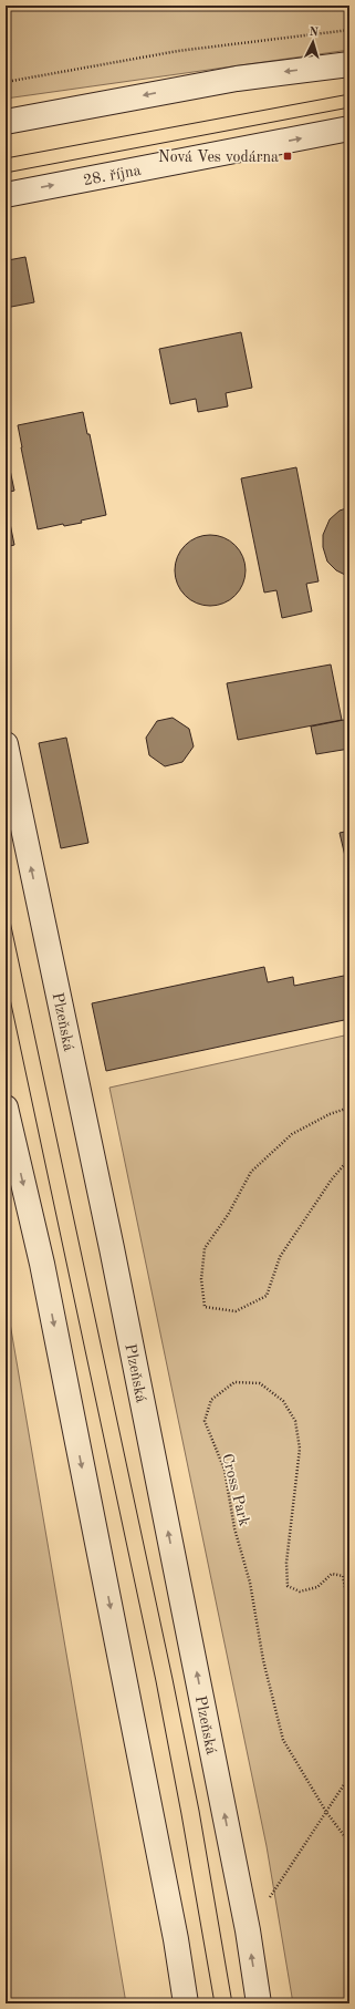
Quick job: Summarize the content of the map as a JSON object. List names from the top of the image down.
{
  "streets": {
    "main road": ["28. října", "Plzeňská"],
    "path": ["Cross Park"]
  },
  "places": {
    "transit": ["Nová Ves vodárna"]
  },
  "north": "top"
}
